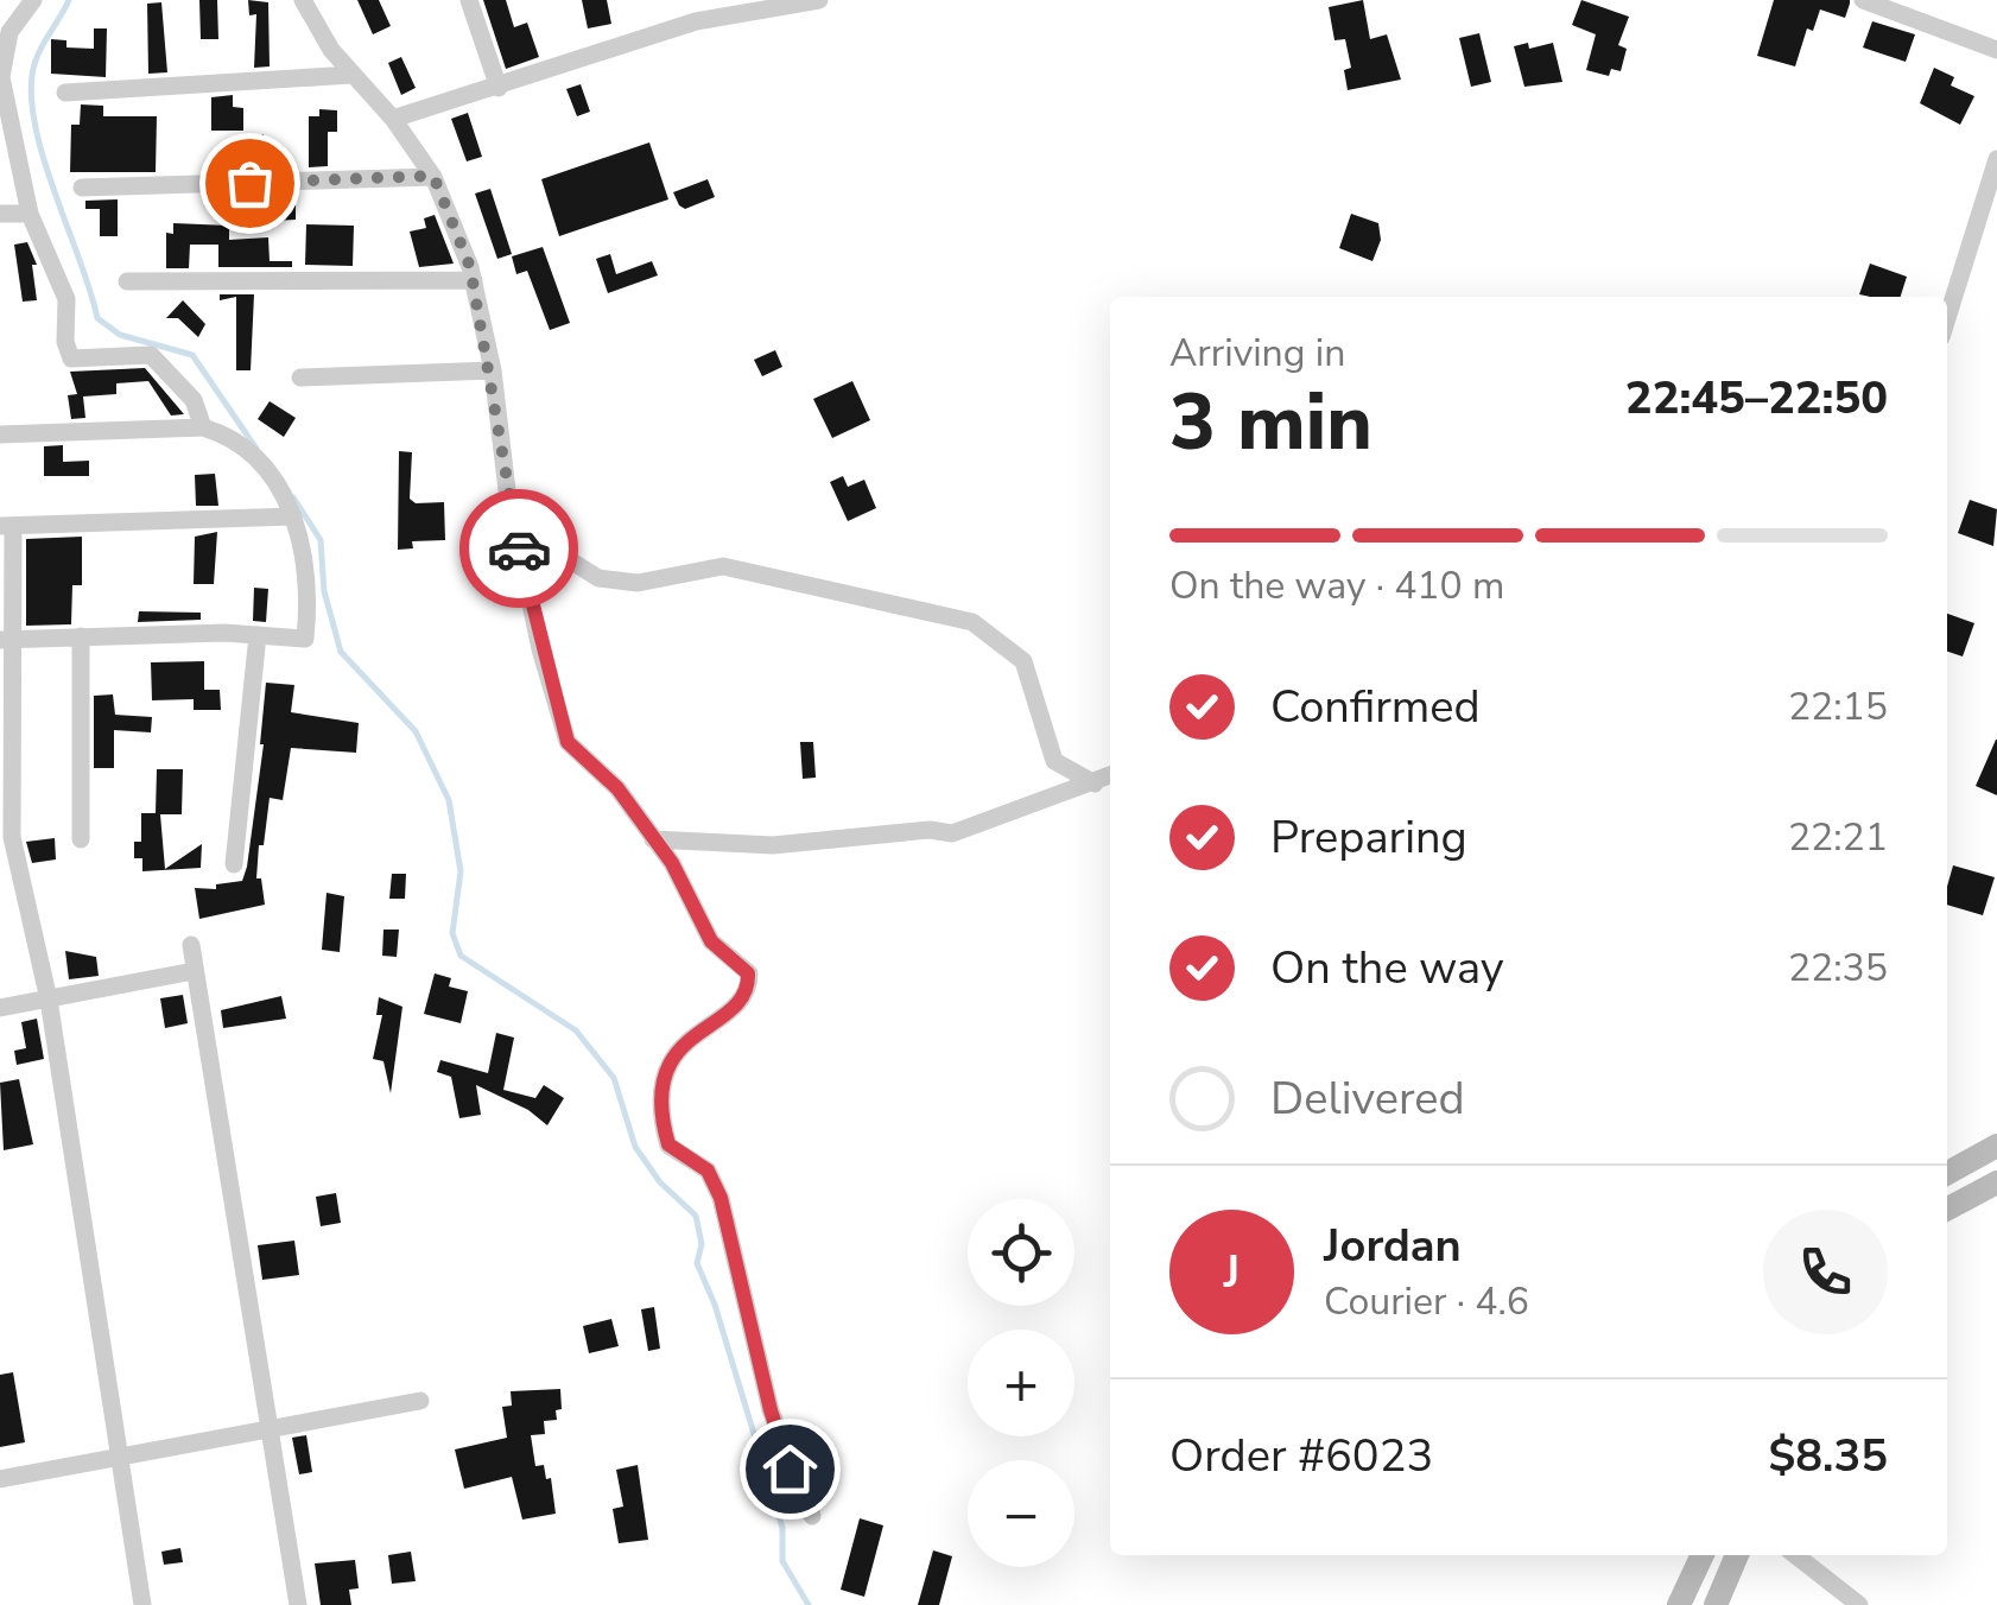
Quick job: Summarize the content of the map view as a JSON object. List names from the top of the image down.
{
  "page": {
    "heading": ["3 min", "Arriving in", "22:45–22:50"],
    "panel": [
      "Jordan",
      "Courier · 4.6",
      "Order #6023",
      "$8.35"
    ],
    "bar": "On the way · 410 m",
    "list": [
      ["Confirmed", "22:15"],
      ["Preparing", "22:21"],
      ["On the way", "22:35"],
      "Delivered"
    ],
    "map_buttons": ["+", "−"],
    "round": "J"
  }
}
